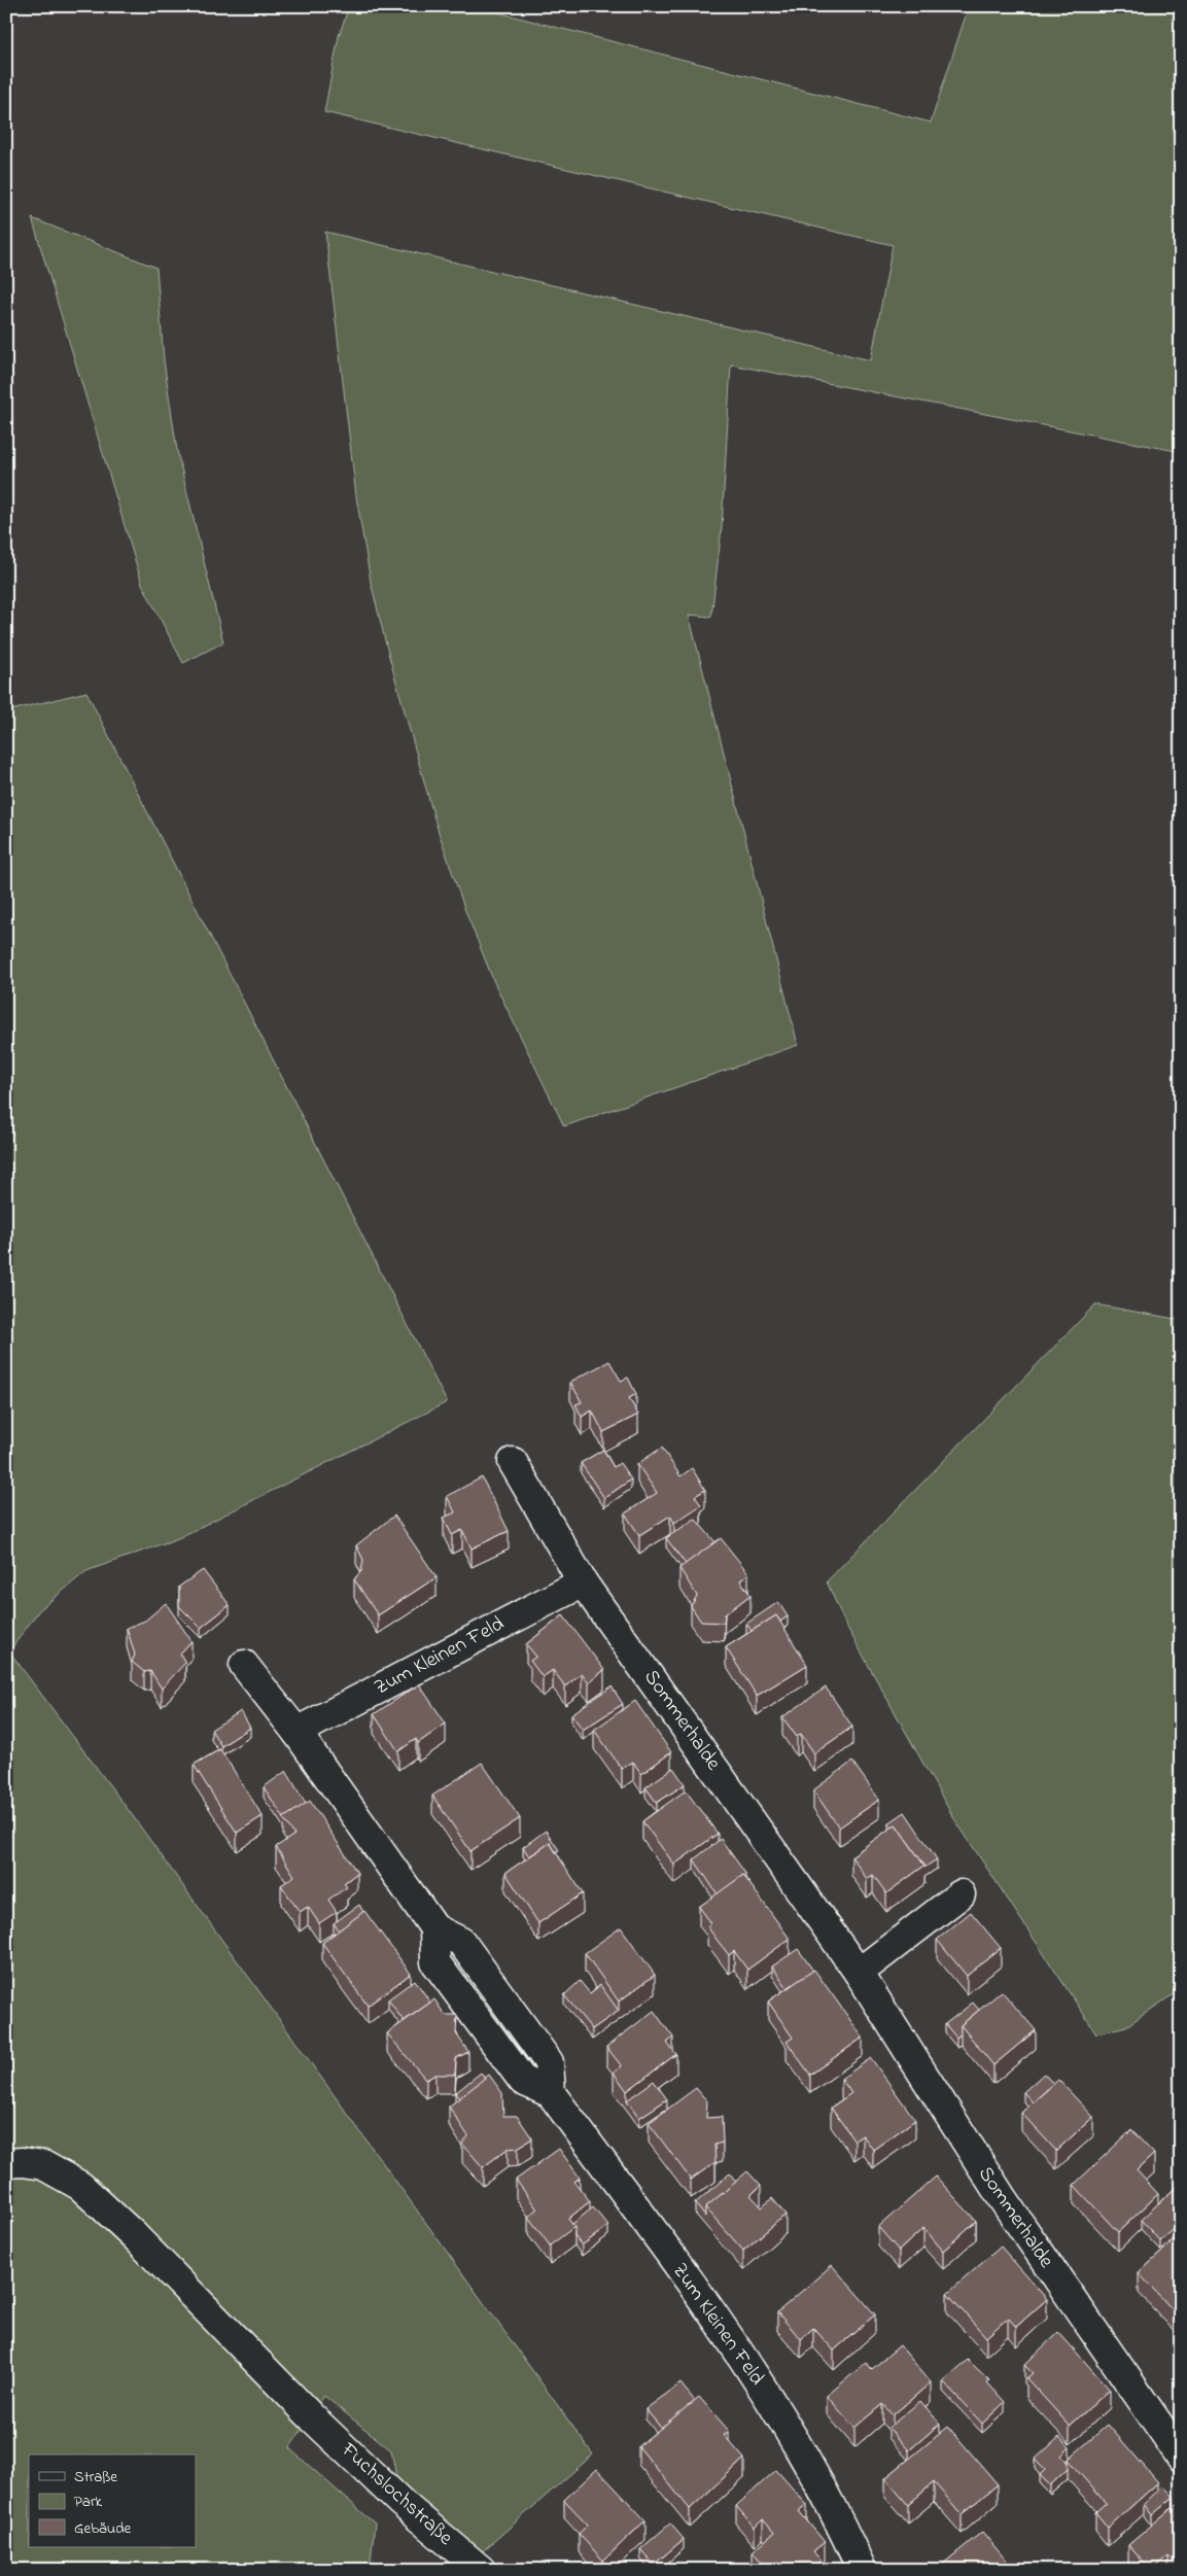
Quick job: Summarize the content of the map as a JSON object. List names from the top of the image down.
{
  "streets": {
    "street": ["Zum Kleinen Feld", "Sommerhalde", "Fuchslochstraße"]
  },
  "crossings": [
    ["Zum Kleinen Feld", "Sommerhalde"]
  ],
  "legend": ["Straße", "Park", "Gebäude"]
}
